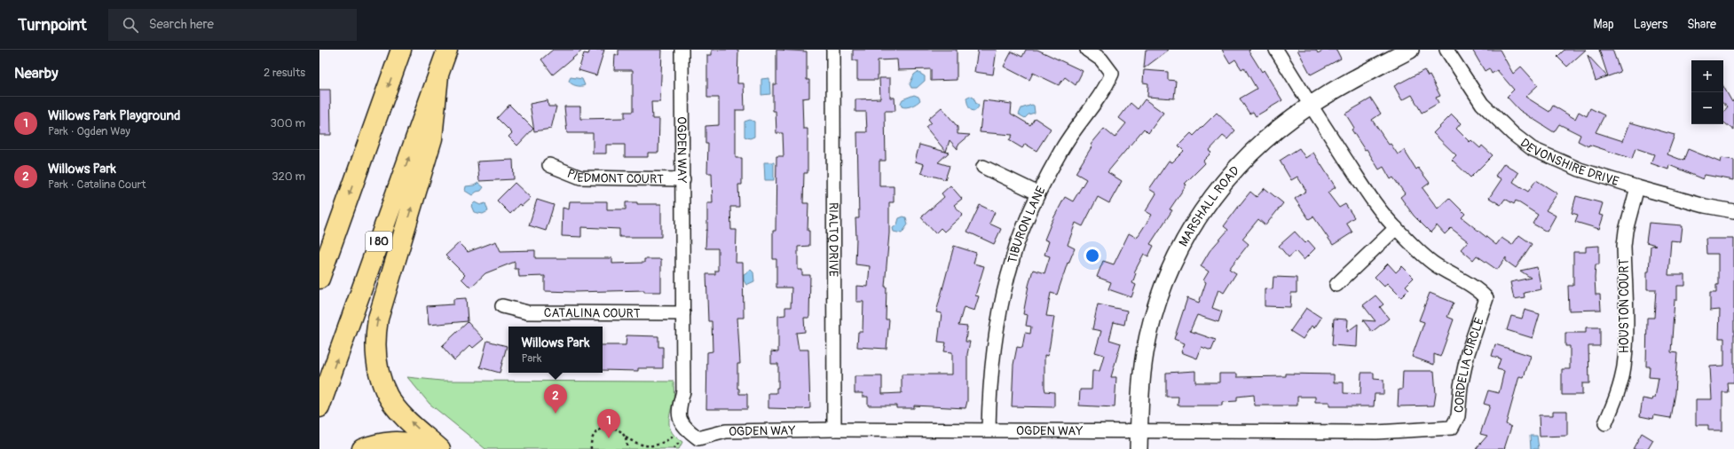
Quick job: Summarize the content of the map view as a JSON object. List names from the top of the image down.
{
  "streets": {
    "highway": ["I 80"],
    "street": [
      "OGDEN WAY",
      "DEVONSHIRE DRIVE",
      "PIEDMONT COURT",
      "MARSHALL ROAD",
      "TIBURON LANE",
      "RIALTO DRIVE",
      "HOUSTON COURT",
      "CATALINA COURT",
      "CORDELIA CIRCLE"
    ]
  },
  "crossings": [
    ["OGDEN WAY", "PIEDMONT COURT"],
    ["OGDEN WAY", "MARSHALL ROAD"],
    ["OGDEN WAY", "TIBURON LANE"],
    ["OGDEN WAY", "RIALTO DRIVE"],
    ["OGDEN WAY", "CATALINA COURT"],
    ["OGDEN WAY", "CORDELIA CIRCLE"],
    ["DEVONSHIRE DRIVE", "HOUSTON COURT"],
    ["MARSHALL ROAD", "CORDELIA CIRCLE"]
  ],
  "page": {
    "header": "Turnpoint",
    "search": "Search here",
    "nav": ["Map", "Layers", "Share"],
    "heading": ["Nearby", "2 results"],
    "map_buttons": ["+", "−"],
    "list": [
      {
        "mark": "1",
        "name": "Willows Park Playground",
        "note": "Park · Ogden Way",
        "value": "300 m"
      },
      {
        "mark": "2",
        "name": "Willows Park",
        "note": "Park · Catalina Court",
        "value": "320 m"
      }
    ],
    "popup": ["Willows Park", "Park"],
    "pins": ["2", "1"]
  }
}
